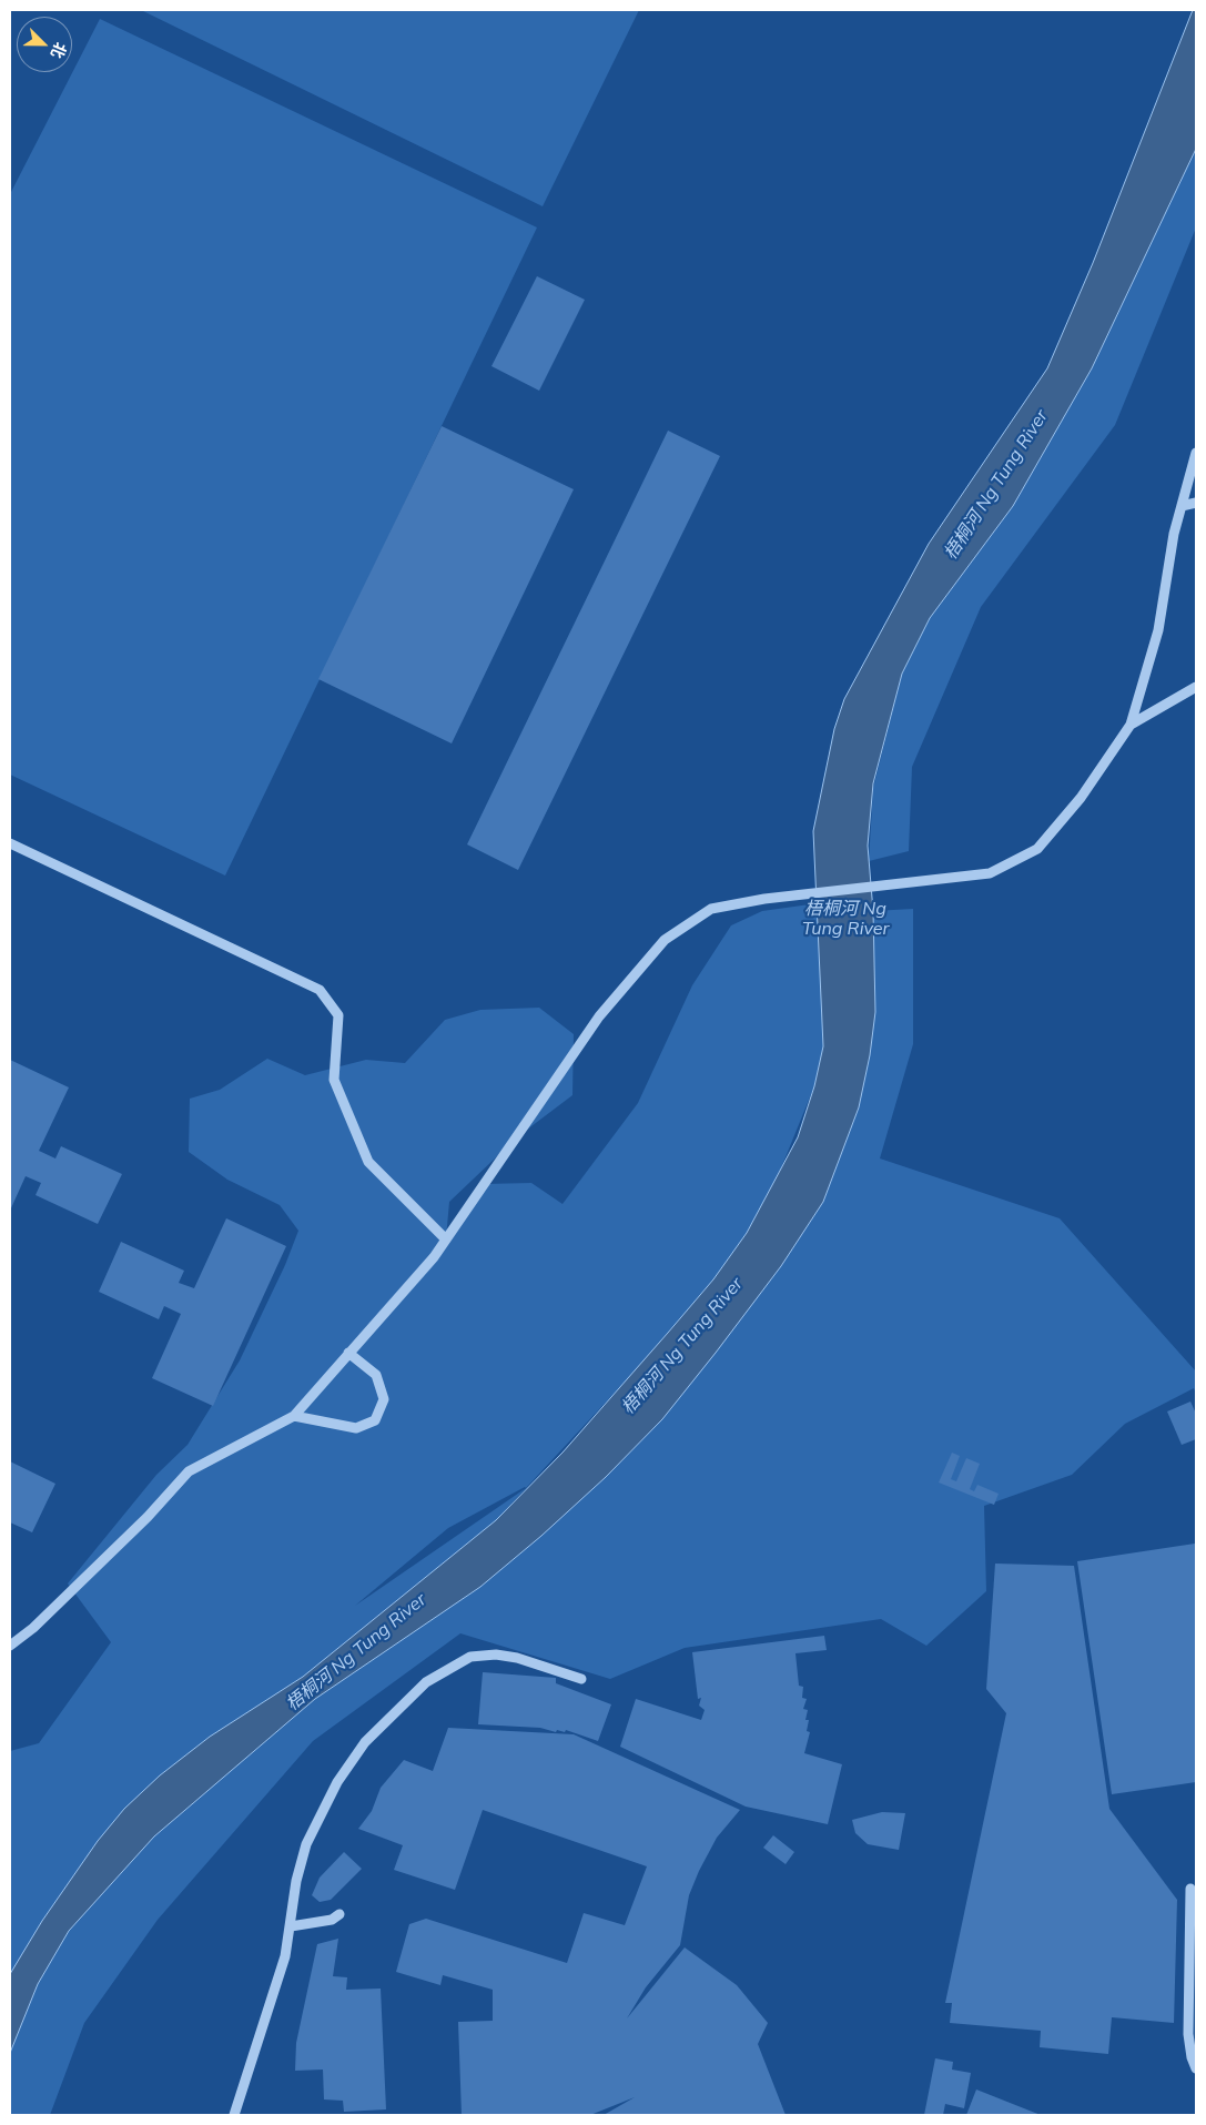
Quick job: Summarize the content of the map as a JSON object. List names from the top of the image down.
{
  "water": ["梧桐河 Ng Tung River"],
  "north": "bottom right"
}
